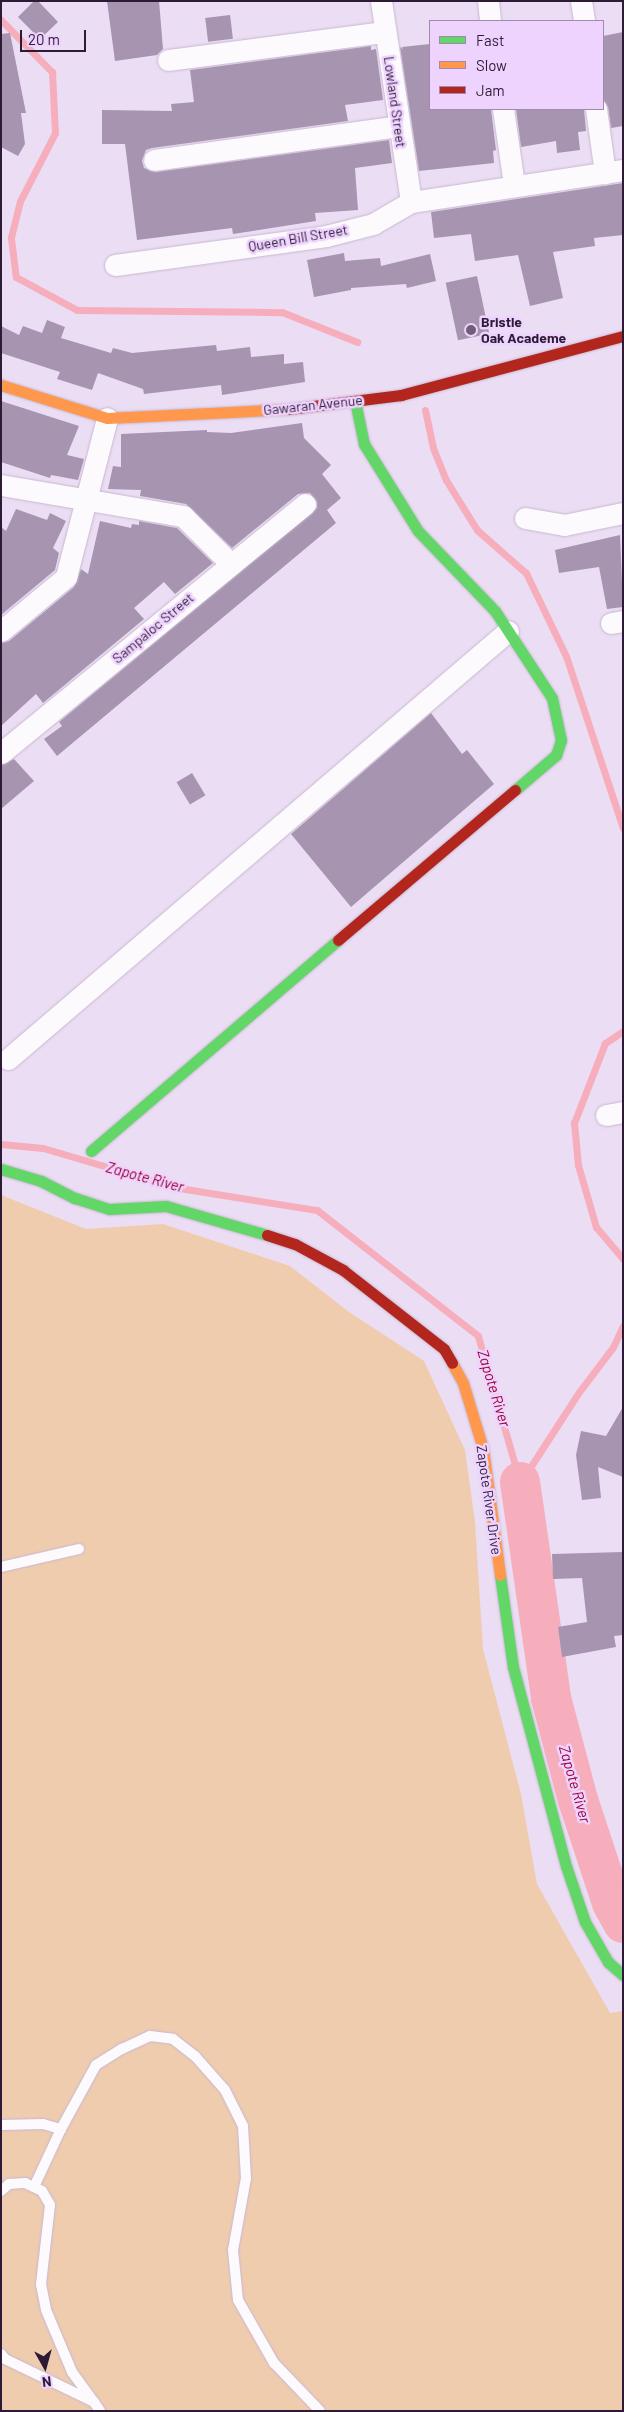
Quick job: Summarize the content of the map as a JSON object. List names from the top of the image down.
{
  "streets": {
    "street": [
      "Lowland Street",
      "Queen Bill Street",
      "Gawaran Avenue",
      "Sampaloc Street",
      "Zapote River Drive"
    ]
  },
  "crossings": [
    ["Lowland Street", "Queen Bill Street"]
  ],
  "water": ["Zapote River"],
  "places": ["Bristle Oak Academe"],
  "legend": ["Fast", "Slow", "Jam"],
  "scale_bar": "20 m",
  "north": "bottom"
}
